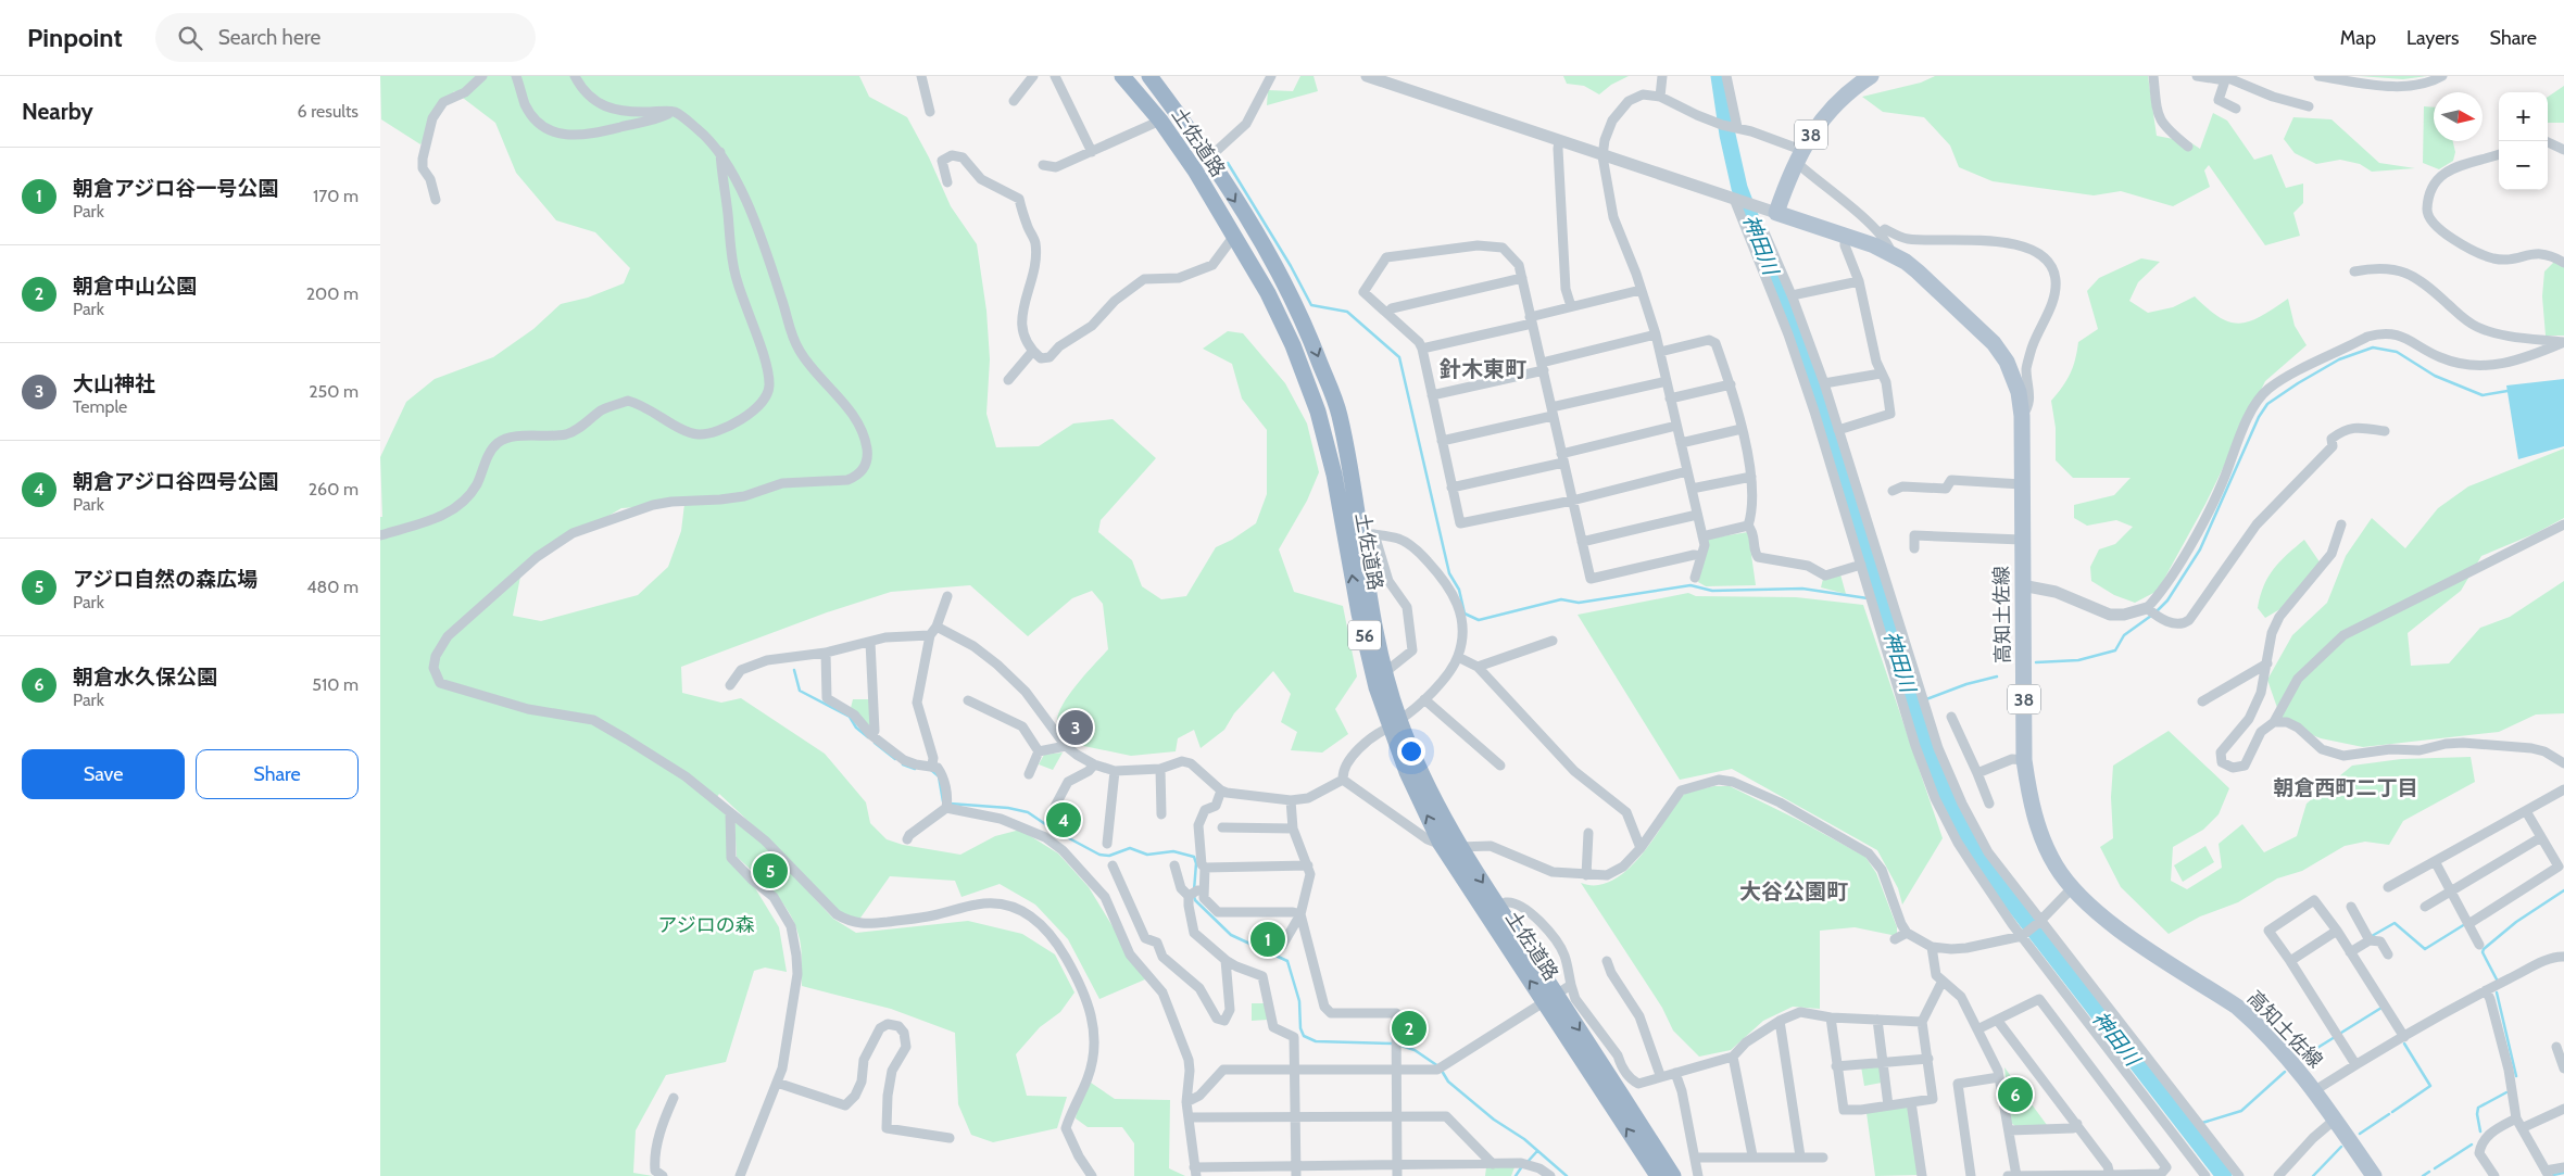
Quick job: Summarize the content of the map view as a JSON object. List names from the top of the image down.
{
  "streets": {
    "highway": ["土佐道路", "56"],
    "main road": ["38", "高知土佐線"]
  },
  "crossings": [
    ["38", "高知土佐線"]
  ],
  "districts": ["針木東町", "朝倉西町二丁目", "大谷公園町"],
  "water": ["神田川"],
  "parks": ["アジロの森"],
  "north": "right",
  "page": {
    "header": "Pinpoint",
    "search": "Search here",
    "nav": ["Map", "Layers", "Share"],
    "heading": ["Nearby", "6 results"],
    "map_buttons": ["+", "−"],
    "list": [
      {
        "mark": "1",
        "name": "朝倉アジロ谷一号公園",
        "note": "Park",
        "value": "170 m"
      },
      {
        "mark": "2",
        "name": "朝倉中山公園",
        "note": "Park",
        "value": "200 m"
      },
      {
        "mark": "3",
        "name": "大山神社",
        "note": "Temple",
        "value": "250 m"
      },
      {
        "mark": "4",
        "name": "朝倉アジロ谷四号公園",
        "note": "Park",
        "value": "260 m"
      },
      {
        "mark": "5",
        "name": "アジロ自然の森広場",
        "note": "Park",
        "value": "480 m"
      },
      {
        "mark": "6",
        "name": "朝倉水久保公園",
        "note": "Park",
        "value": "510 m"
      }
    ],
    "pins": [
      "3",
      "4",
      "5",
      "1",
      "2",
      "6"
    ],
    "buttons": ["Save", "Share"]
  }
}
